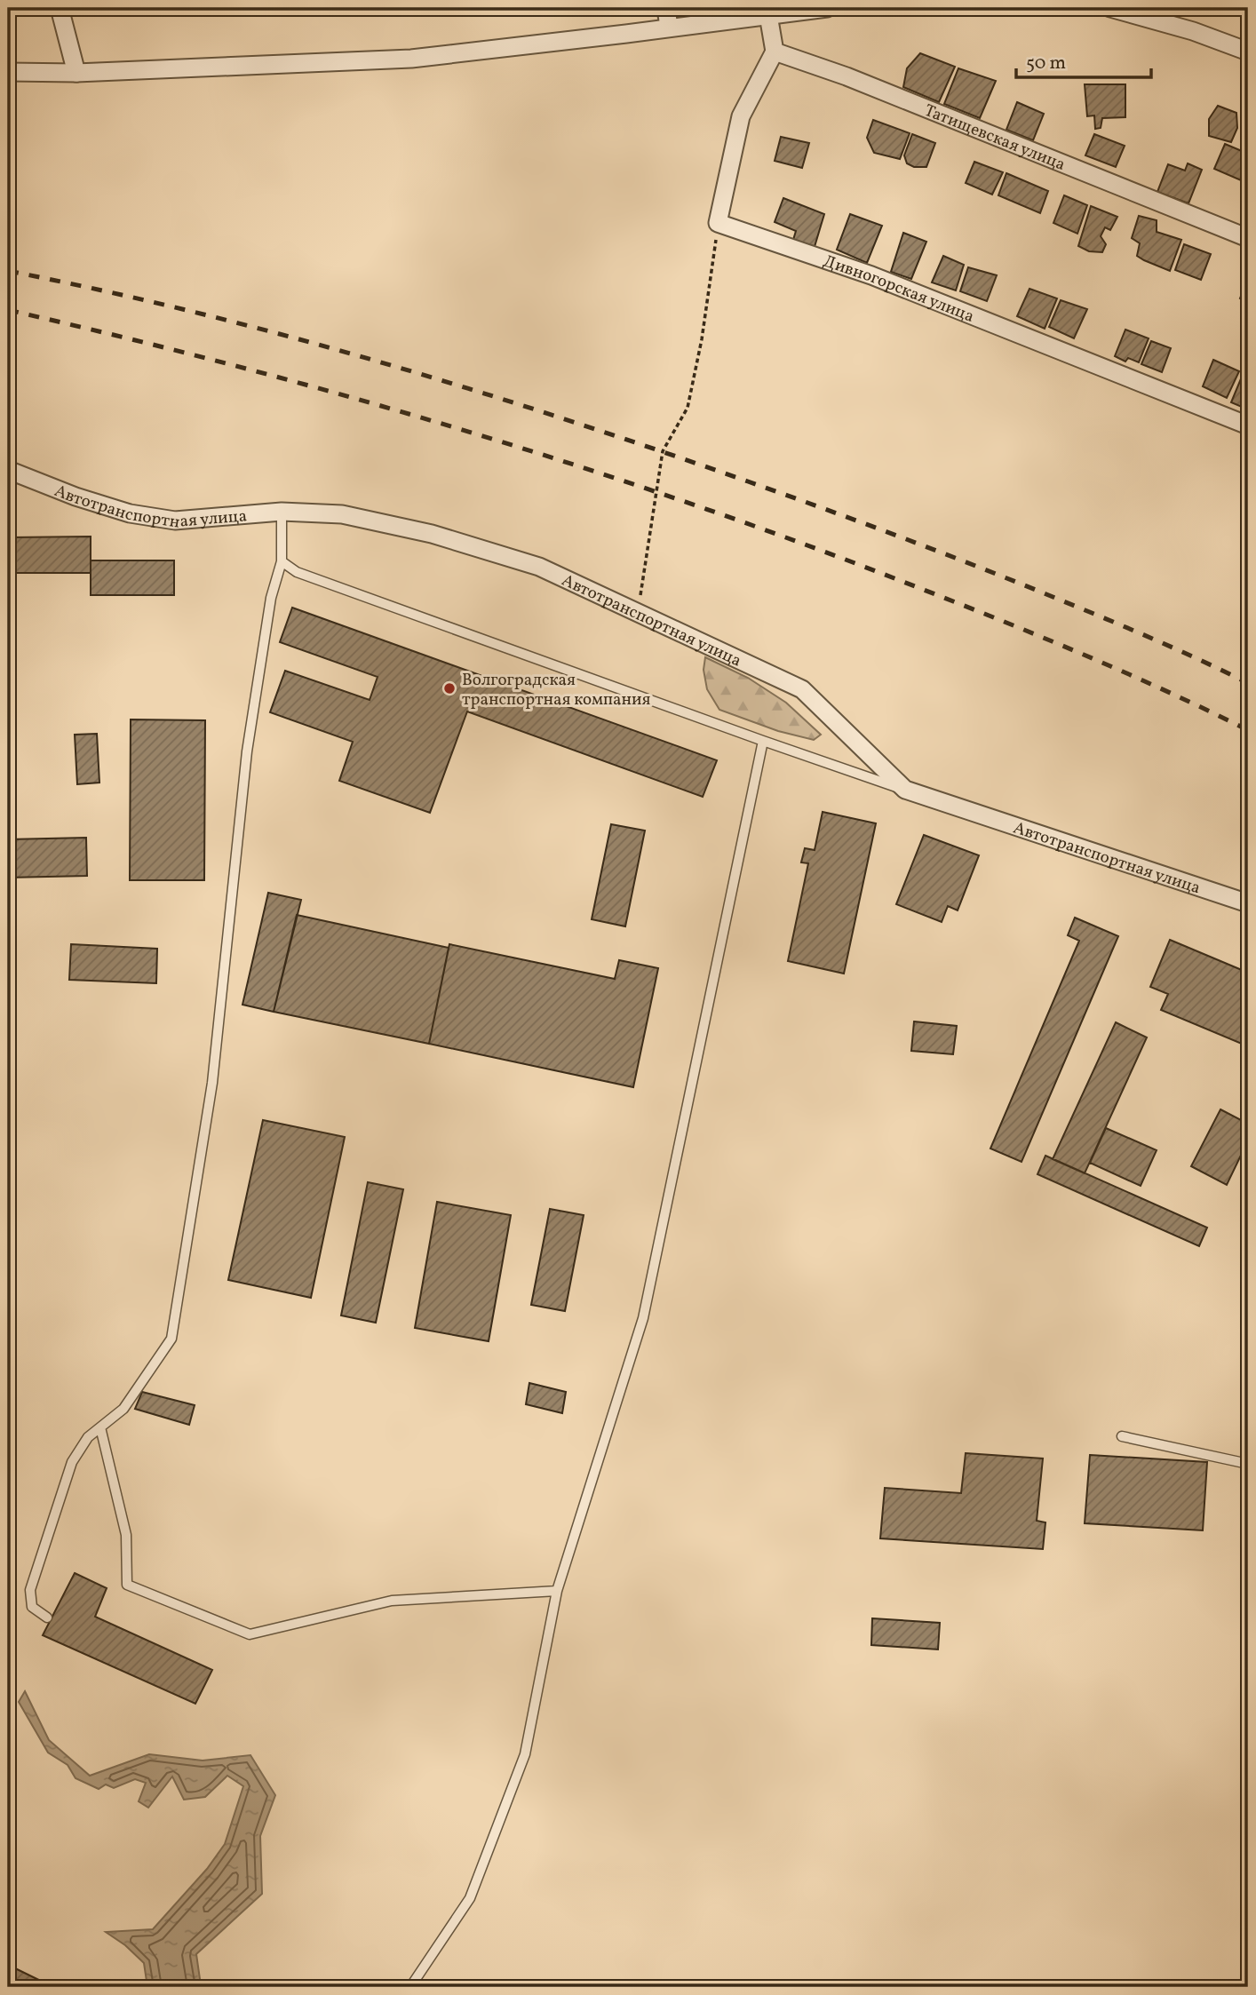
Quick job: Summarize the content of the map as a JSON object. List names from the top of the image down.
{
  "streets": {
    "street": ["Татищевская улица", "Дивногорская улица", "Автотранспортная улица"]
  },
  "places": ["Волгоградская транспортная компания"],
  "scale_bar": "50 m"
}
